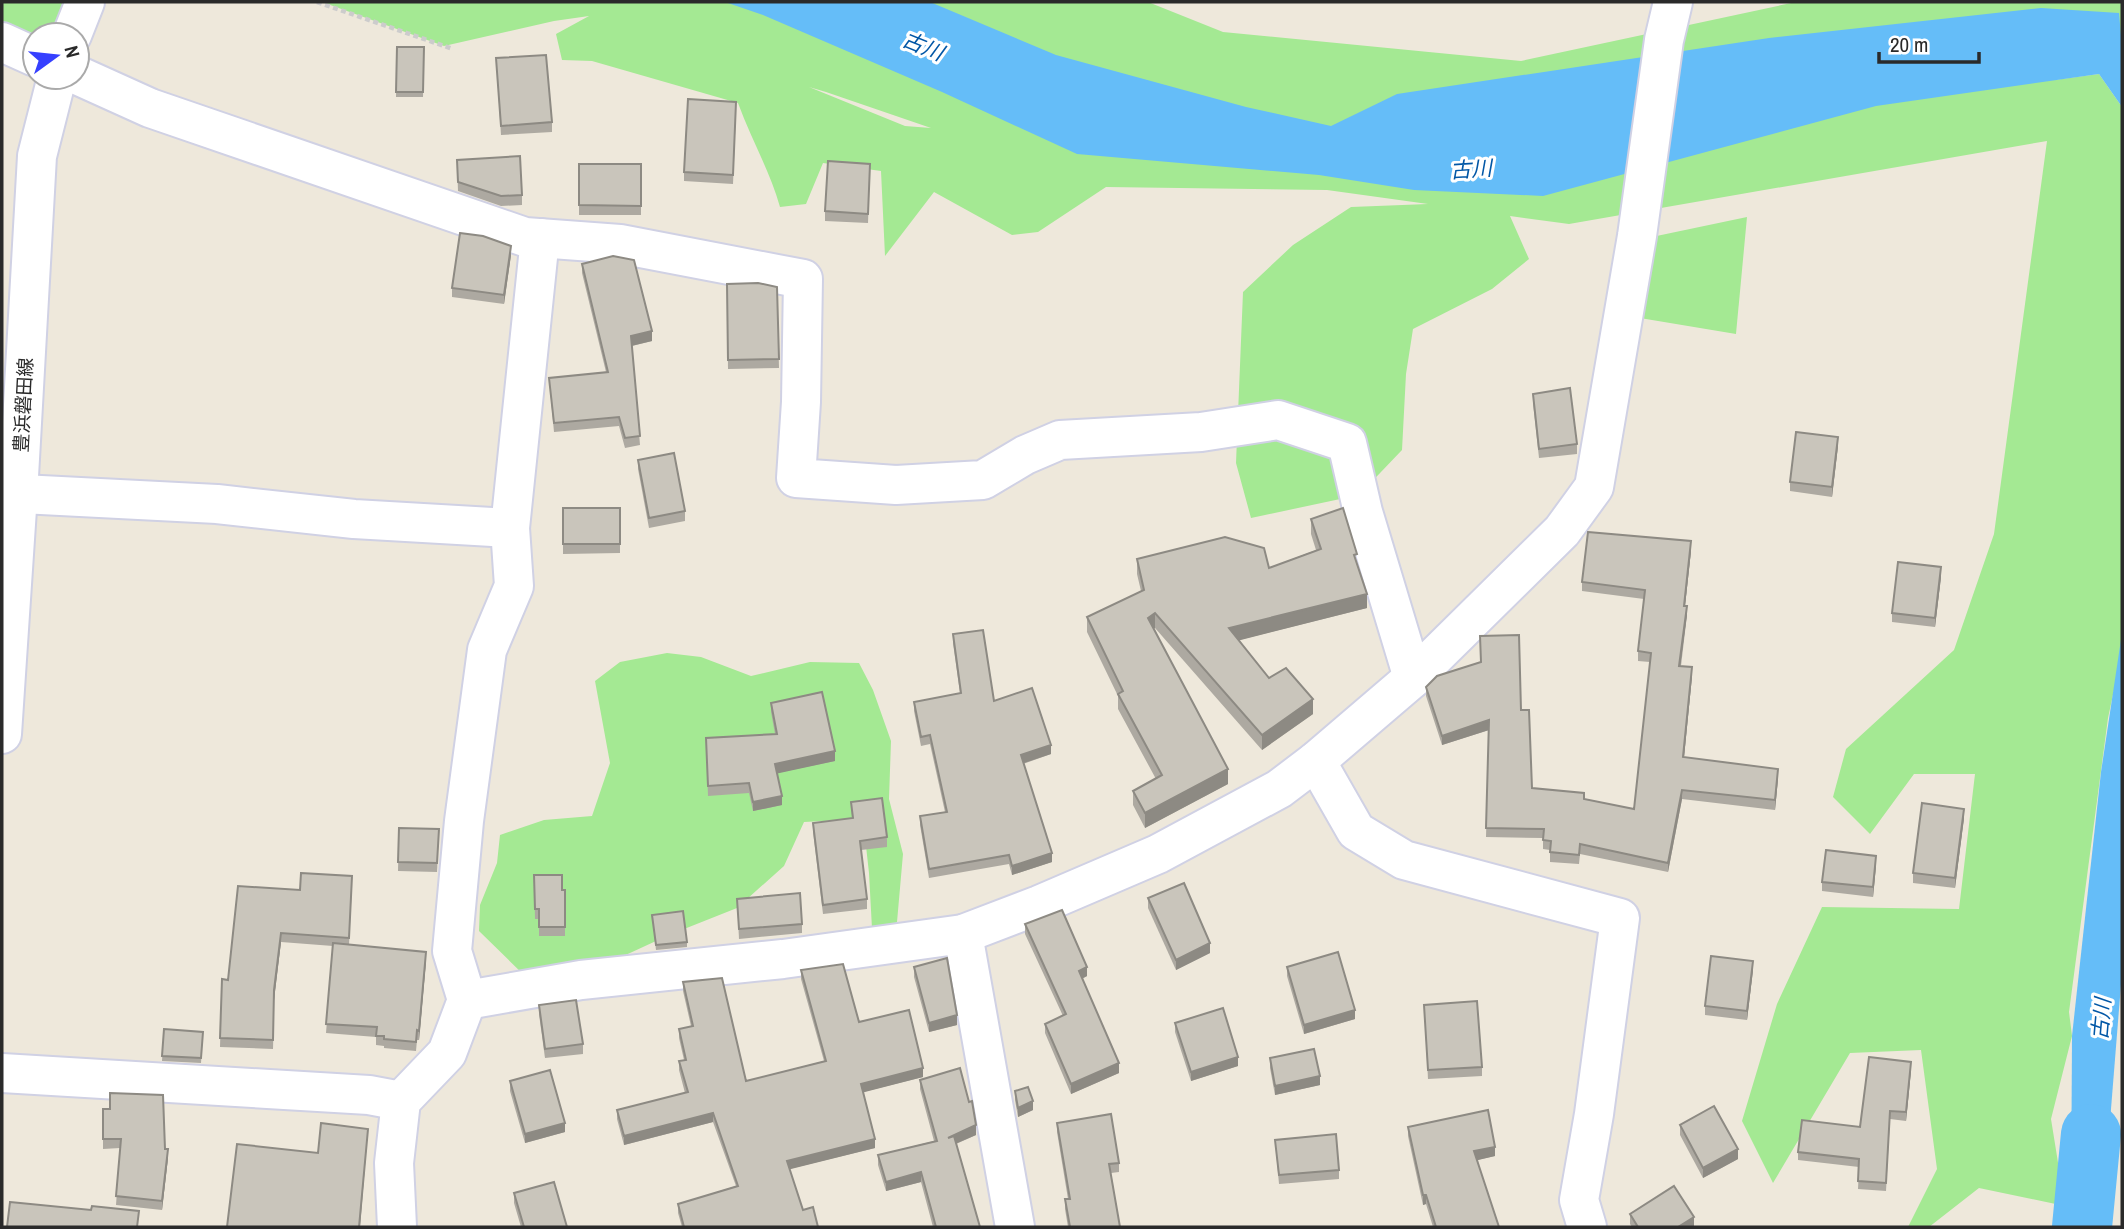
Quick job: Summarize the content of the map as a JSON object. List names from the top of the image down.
{
  "streets": {
    "street": ["豊浜磐田線"]
  },
  "water": ["古川"],
  "scale_bar": "20 m",
  "north": "right"
}
